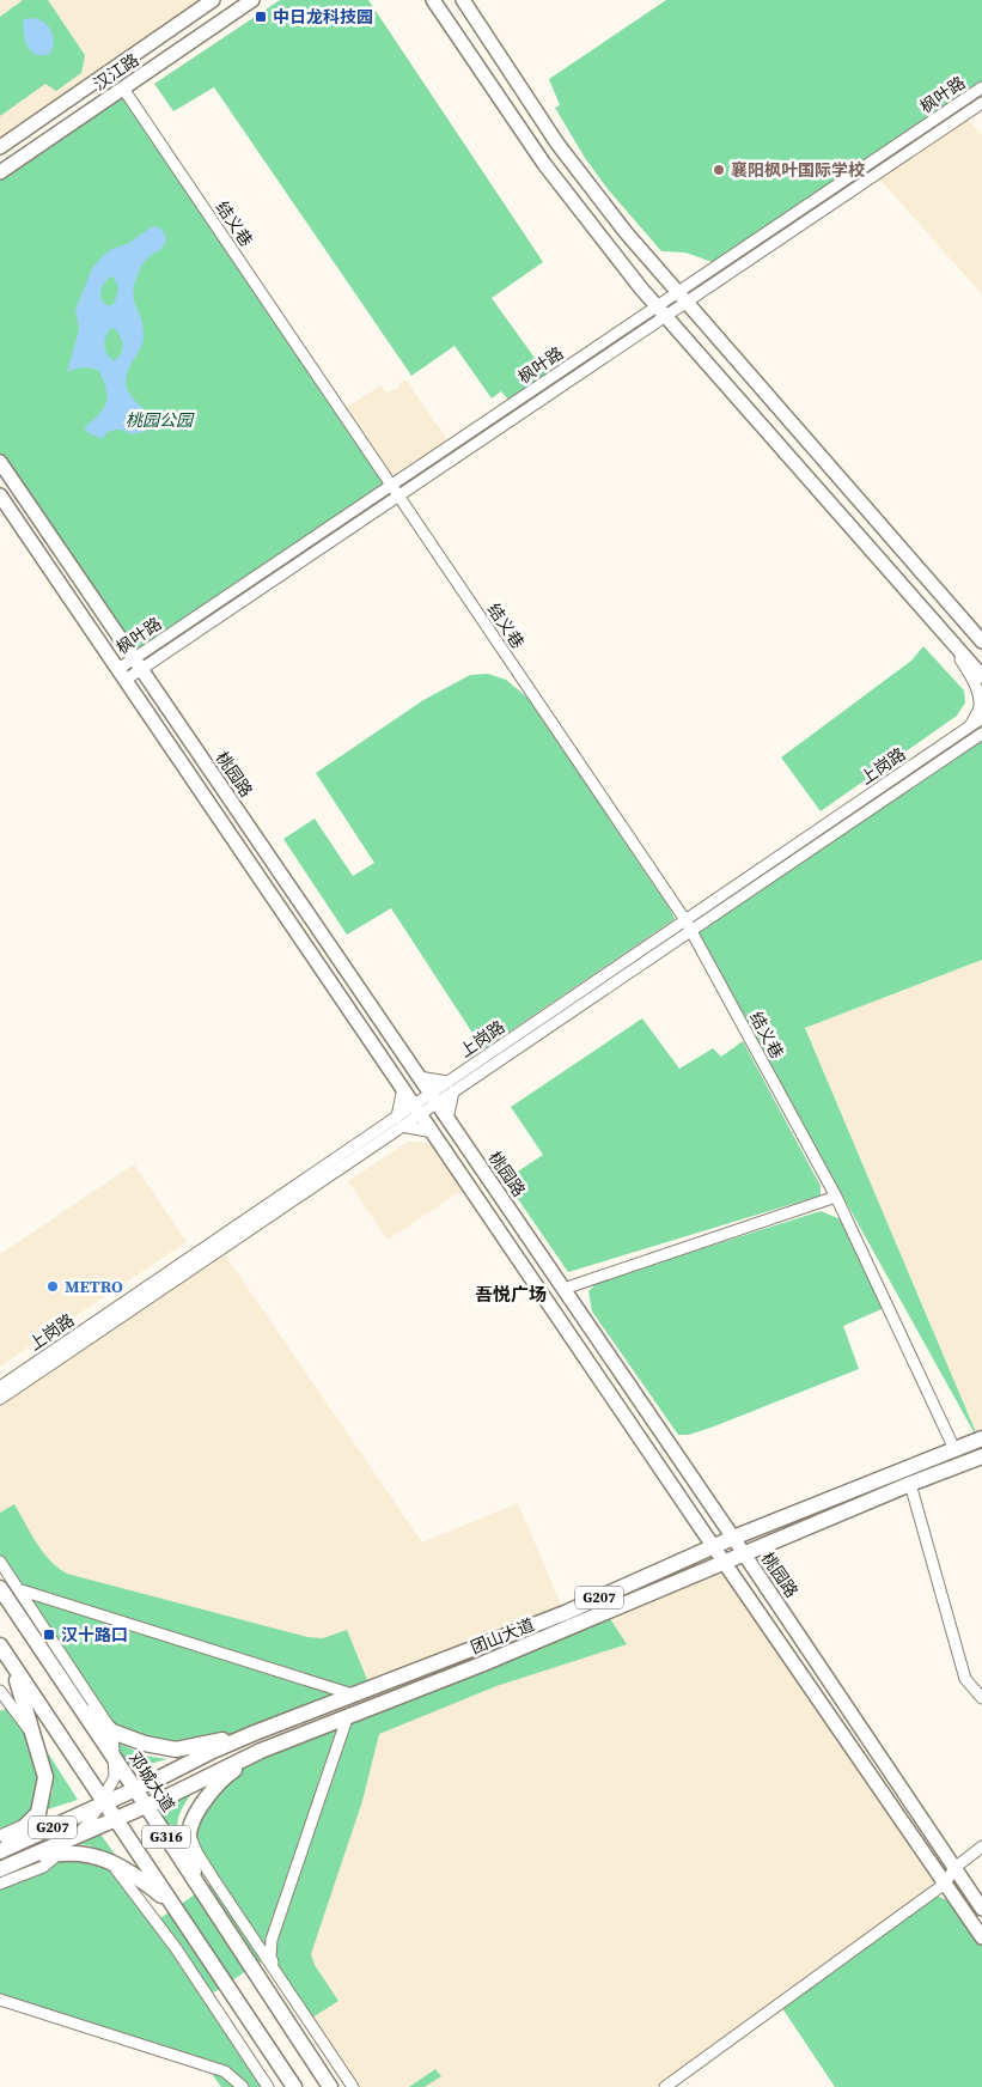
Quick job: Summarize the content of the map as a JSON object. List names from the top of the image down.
{
  "streets": {
    "highway": [
      "G207",
      "团山大道",
      "邓城大道",
      "G316"
    ],
    "main road": ["汉江路", "桃园路"],
    "street": ["枫叶路", "结义巷", "上岗路"]
  },
  "crossings": [
    ["汉江路", "结义巷"],
    ["枫叶路", "结义巷"],
    ["枫叶路", "桃园路"],
    ["结义巷", "上岗路"],
    ["结义巷", "团山大道"],
    ["上岗路", "桃园路"],
    ["桃园路", "团山大道"],
    ["G207", "团山大道"],
    ["G207", "G316"],
    ["团山大道", "邓城大道"],
    ["团山大道", "G316"]
  ],
  "districts": ["吾悦广场"],
  "parks": ["桃园公园"],
  "places": {
    "transit": ["中日龙科技园", "汉十路口"],
    "other": ["襄阳枫叶国际学校", "METRO"]
  }
}
